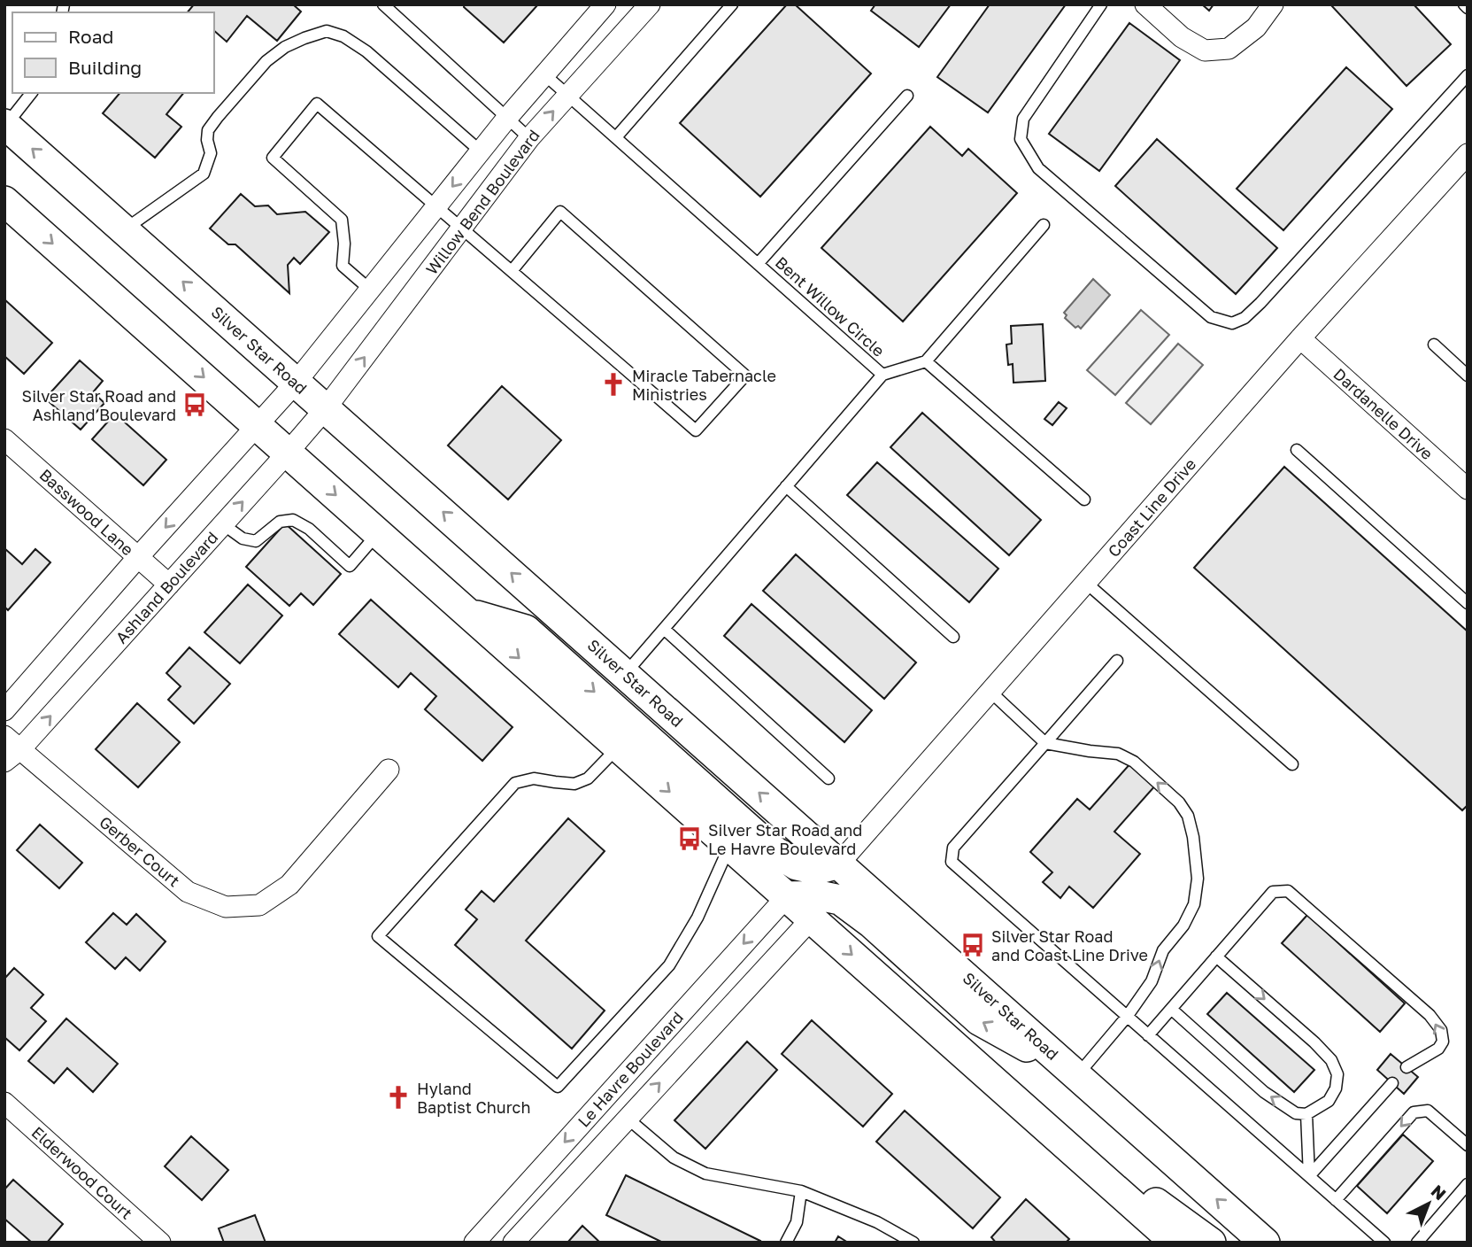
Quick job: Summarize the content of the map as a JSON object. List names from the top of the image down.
{
  "streets": {
    "main road": ["Silver Star Road"],
    "street": [
      "Willow Bend Boulevard",
      "Dardanelle Drive",
      "Coast Line Drive",
      "Basswood Lane",
      "Ashland Boulevard",
      "Gerber Court",
      "Le Havre Boulevard",
      "Elderwood Court"
    ],
    "lane": ["Bent Willow Circle"]
  },
  "crossings": [
    ["Willow Bend Boulevard", "Bent Willow Circle"],
    ["Willow Bend Boulevard", "Silver Star Road"],
    ["Willow Bend Boulevard", "Ashland Boulevard"],
    ["Bent Willow Circle", "Silver Star Road"],
    ["Silver Star Road", "Coast Line Drive"],
    ["Silver Star Road", "Ashland Boulevard"],
    ["Dardanelle Drive", "Coast Line Drive"],
    ["Basswood Lane", "Ashland Boulevard"],
    ["Ashland Boulevard", "Gerber Court"]
  ],
  "places": {
    "church": ["Miracle Tabernacle Ministries", "Hyland Baptist Church"],
    "bus stop": ["Silver Star Road and Ashland Boulevard", "Silver Star Road and Le Havre Boulevard", "Silver Star Road and Coast Line Drive"]
  },
  "legend": ["Road", "Building"],
  "north": "top right"
}
